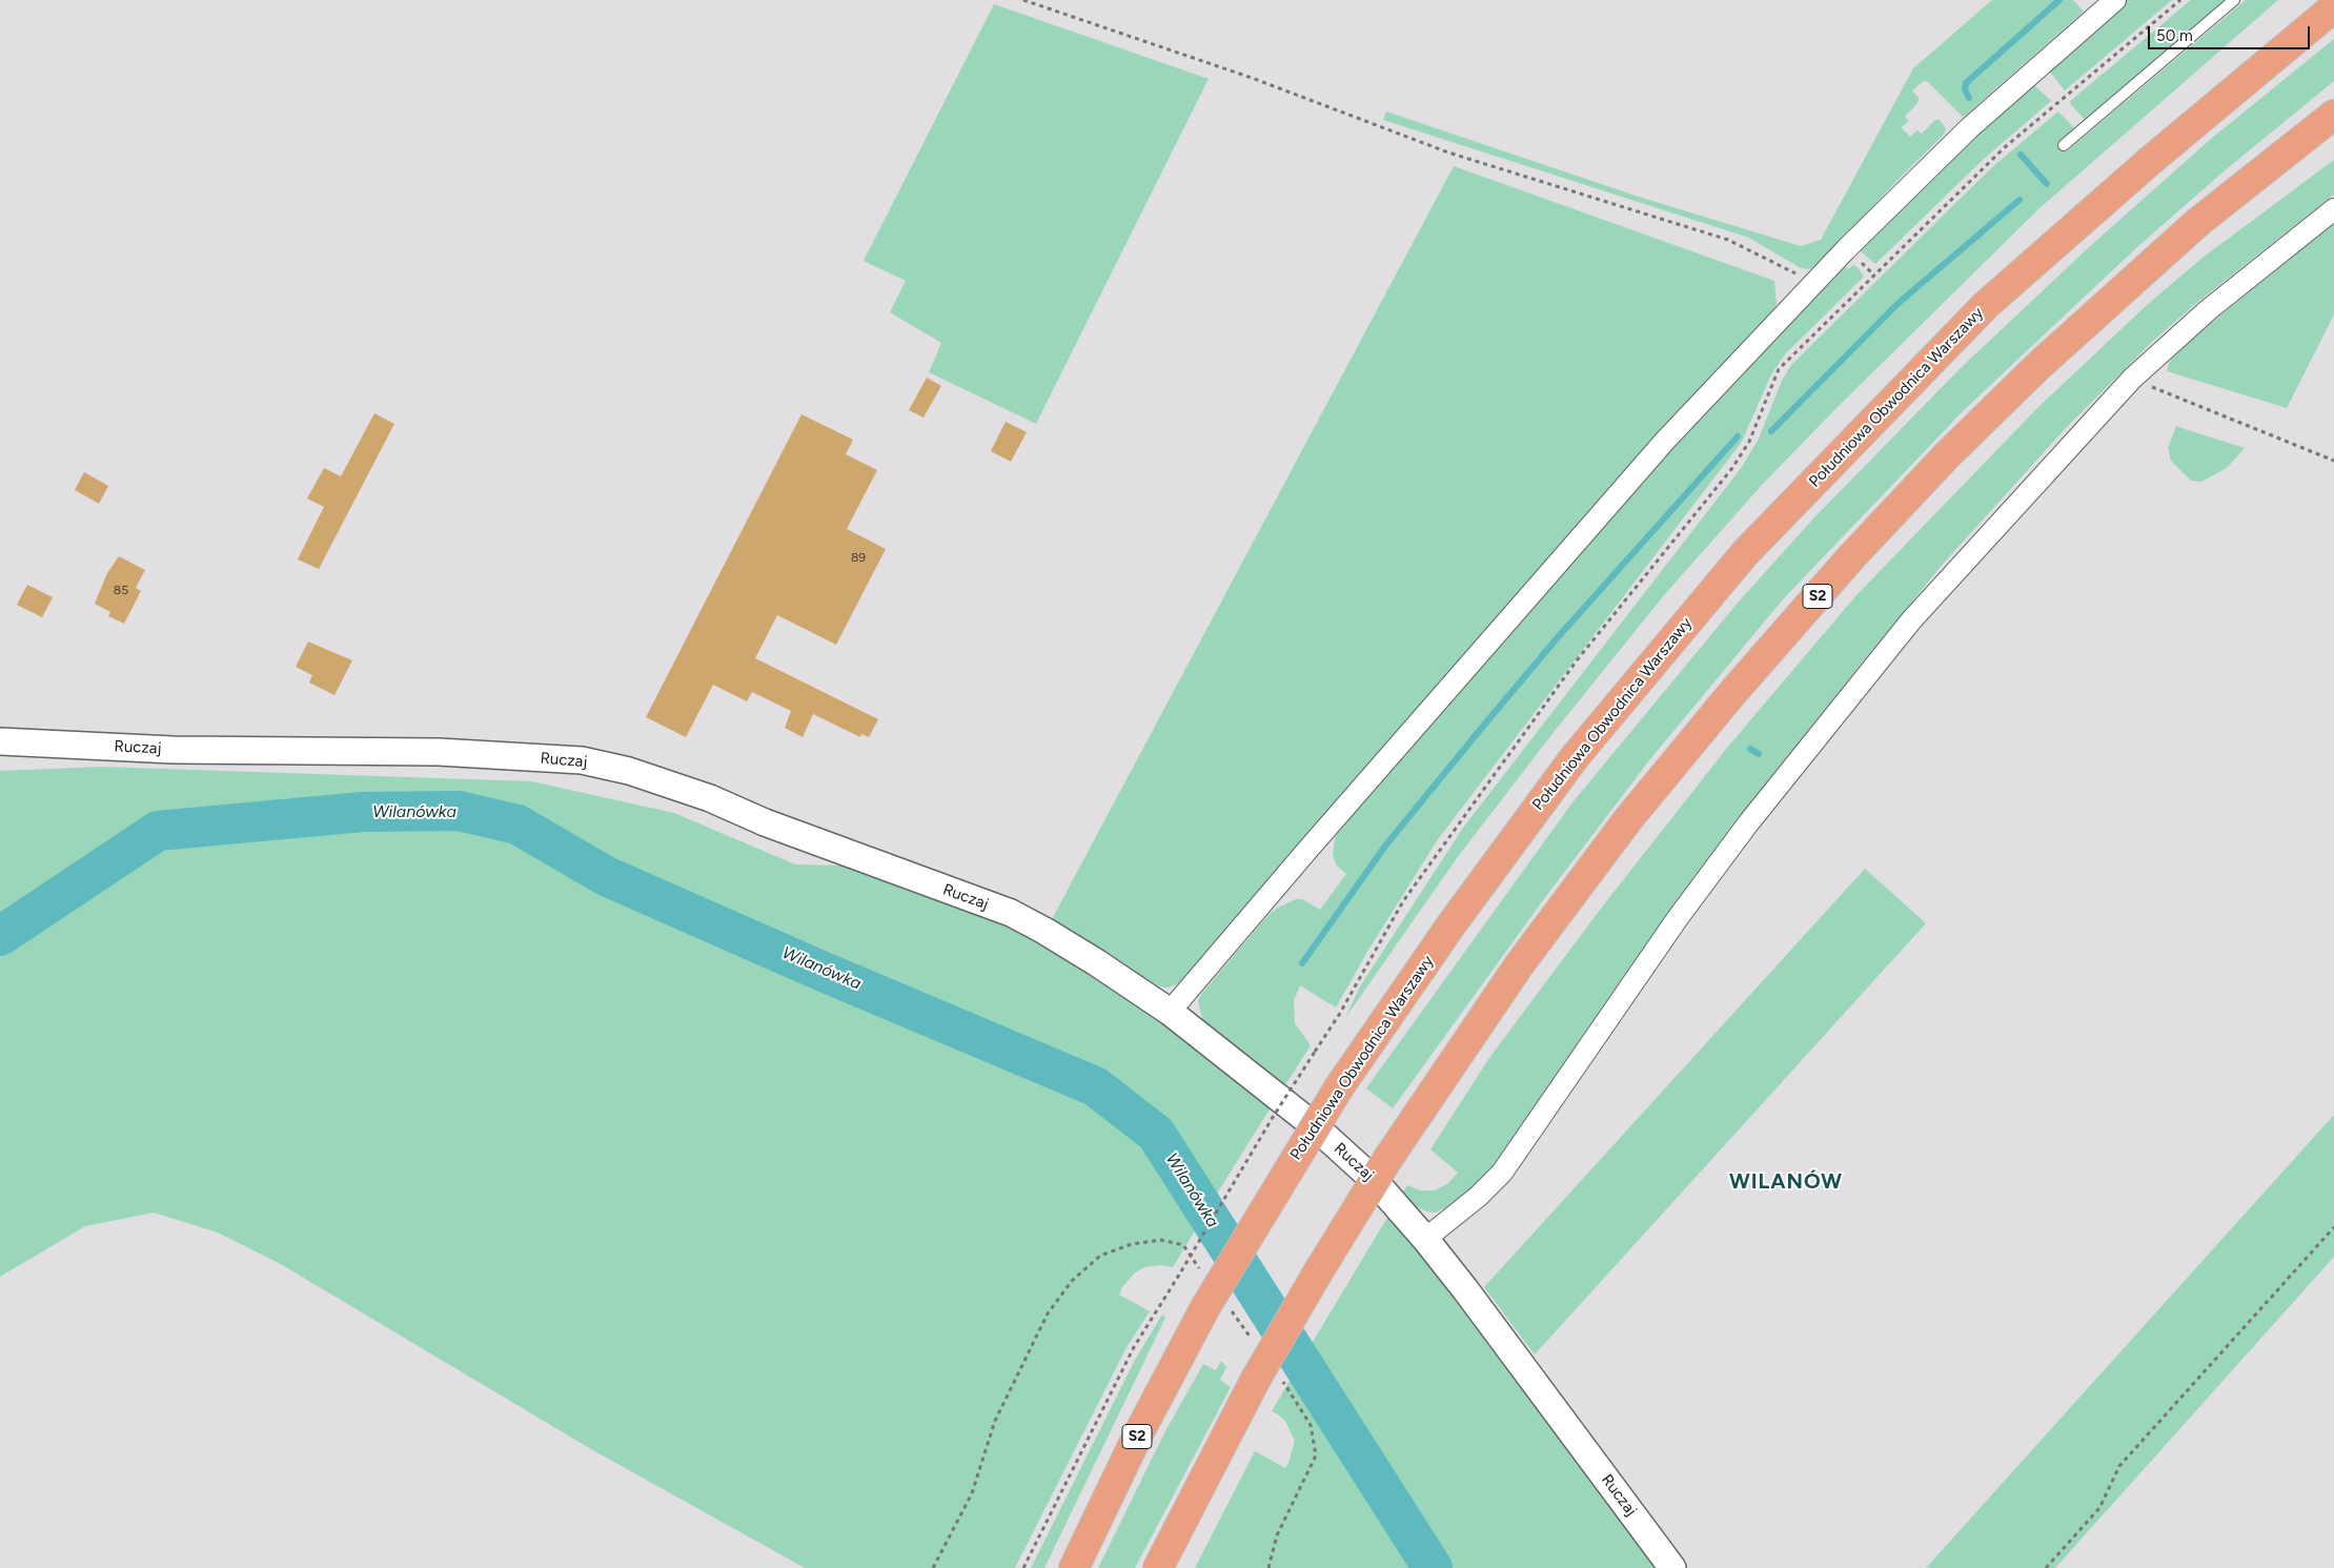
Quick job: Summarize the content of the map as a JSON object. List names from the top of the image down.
{
  "streets": {
    "highway": ["Południowa Obwodnica Warszawy", "S2"],
    "street": ["Ruczaj"]
  },
  "districts": ["WILANÓW"],
  "water": ["Wilanówka"],
  "house_numbers": ["89", "85"],
  "scale_bar": "50 m"
}
